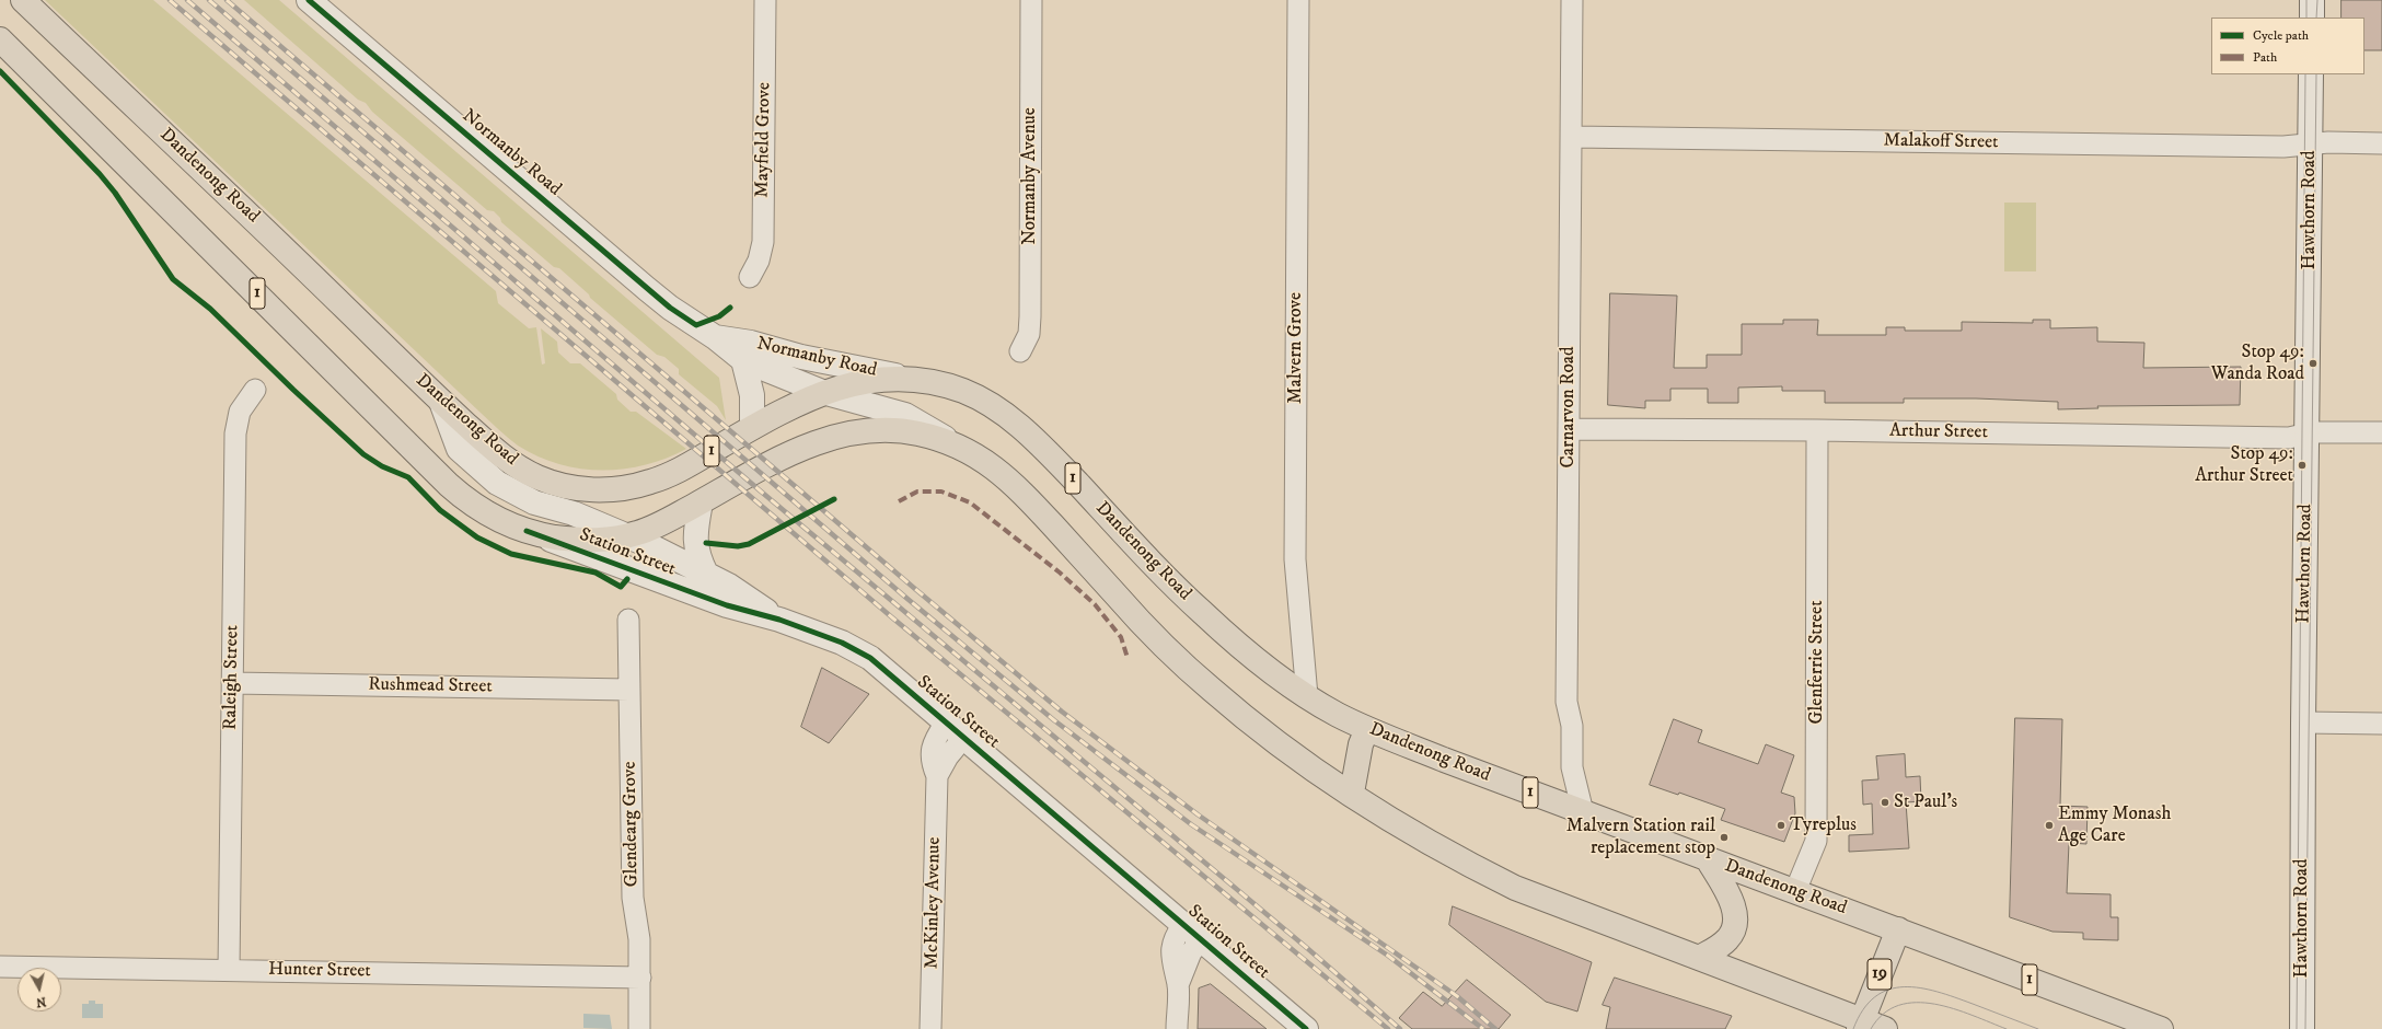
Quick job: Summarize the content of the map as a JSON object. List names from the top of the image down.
{
  "streets": {
    "main road": ["Dandenong Road", "1", "19"],
    "street": [
      "Mayfield Grove",
      "Malakoff Street",
      "Normanby Road",
      "Normanby Avenue",
      "Hawthorn Road",
      "Malvern Grove",
      "Carnarvon Road",
      "Arthur Street",
      "Station Street",
      "Glenferrie Street",
      "Raleigh Street",
      "Rushmead Street",
      "Glendearg Grove",
      "McKinley Avenue",
      "Hunter Street"
    ]
  },
  "crossings": [
    ["Malakoff Street", "Hawthorn Road"],
    ["Malakoff Street", "Carnarvon Road"],
    ["Normanby Road", "Dandenong Road"],
    ["Normanby Road", "1"],
    ["Dandenong Road", "Malvern Grove"],
    ["Dandenong Road", "Carnarvon Road"],
    ["Dandenong Road", "Station Street"],
    ["Dandenong Road", "Glenferrie Street"],
    ["Dandenong Road", "19"],
    ["Hawthorn Road", "Arthur Street"],
    ["1", "Station Street"],
    ["1", "19"],
    ["Carnarvon Road", "Arthur Street"],
    ["Arthur Street", "Glenferrie Street"],
    ["Station Street", "McKinley Avenue"],
    ["Raleigh Street", "Rushmead Street"],
    ["Raleigh Street", "Hunter Street"],
    ["Rushmead Street", "Glendearg Grove"],
    ["Glendearg Grove", "Hunter Street"]
  ],
  "places": [
    "Stop 49: Wanda Road",
    "Stop 49: Arthur Street",
    "St Paul's",
    "Tyreplus",
    "Emmy Monash Age Care",
    "Malvern Station rail replacement stop"
  ],
  "legend": ["Cycle path", "Path"],
  "north": "bottom"
}
